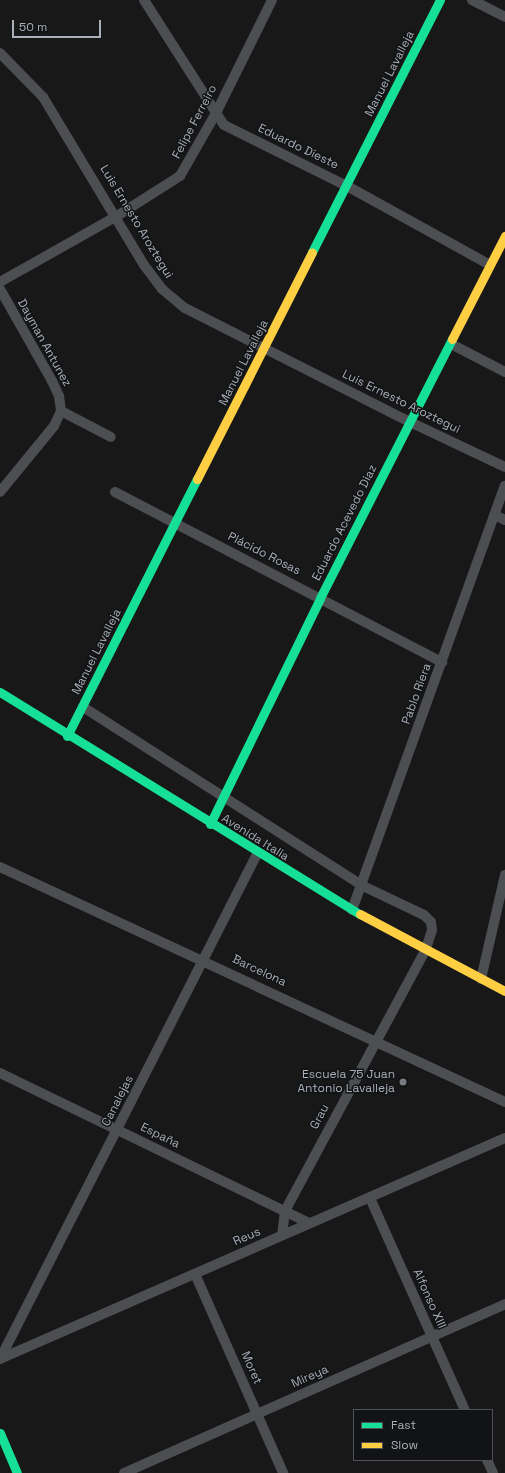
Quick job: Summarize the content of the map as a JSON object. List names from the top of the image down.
{
  "streets": {
    "street": [
      "Manuel Lavalleja",
      "Felipe Ferreiro",
      "Eduardo Dieste",
      "Luis Ernesto Aroztegui",
      "Dayman Antunez",
      "Eduardo Acevedo Diaz",
      "Plácido Rosas",
      "Pablo Riera",
      "Avenida Italia",
      "Barcelona",
      "Canalejas",
      "Grau",
      "España",
      "Reus",
      "Alfonso XIII",
      "Moret",
      "Mireya"
    ]
  },
  "crossings": [
    ["Manuel Lavalleja", "Eduardo Dieste"],
    ["Manuel Lavalleja", "Luis Ernesto Aroztegui"],
    ["Manuel Lavalleja", "Plácido Rosas"],
    ["Manuel Lavalleja", "Avenida Italia"],
    ["Felipe Ferreiro", "Eduardo Dieste"],
    ["Felipe Ferreiro", "Luis Ernesto Aroztegui"],
    ["Eduardo Dieste", "Eduardo Acevedo Diaz"],
    ["Luis Ernesto Aroztegui", "Eduardo Acevedo Diaz"],
    ["Eduardo Acevedo Diaz", "Plácido Rosas"],
    ["Eduardo Acevedo Diaz", "Avenida Italia"],
    ["Plácido Rosas", "Pablo Riera"],
    ["Pablo Riera", "Avenida Italia"],
    ["Pablo Riera", "Grau"],
    ["Avenida Italia", "Canalejas"],
    ["Avenida Italia", "Grau"],
    ["Barcelona", "Canalejas"],
    ["Barcelona", "Grau"],
    ["Canalejas", "España"],
    ["Canalejas", "Reus"],
    ["Grau", "España"],
    ["Grau", "Reus"],
    ["España", "Reus"],
    ["Reus", "Alfonso XIII"],
    ["Reus", "Moret"],
    ["Alfonso XIII", "Mireya"],
    ["Moret", "Mireya"]
  ],
  "places": ["Escuela 75 Juan Antonio Lavalleja"],
  "legend": ["Fast", "Slow"],
  "scale_bar": "50 m"
}
